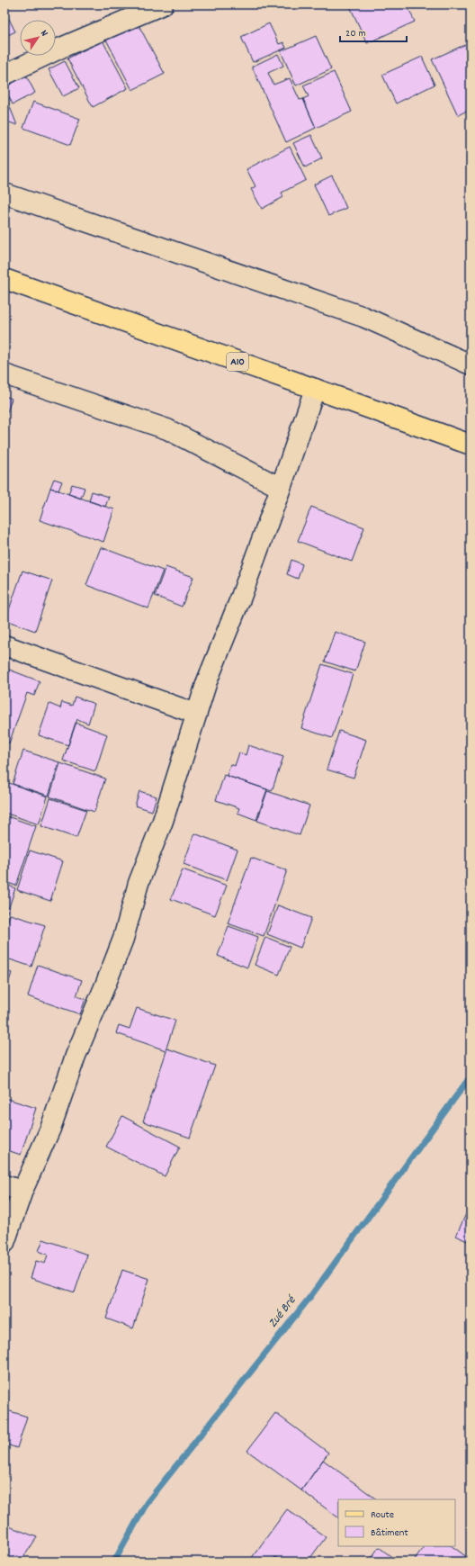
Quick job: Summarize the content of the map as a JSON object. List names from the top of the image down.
{
  "streets": {
    "main road": ["A10"]
  },
  "water": ["Zué Bré"],
  "legend": ["Route", "Bâtiment"],
  "scale_bar": "20 m",
  "north": "top right"
}
